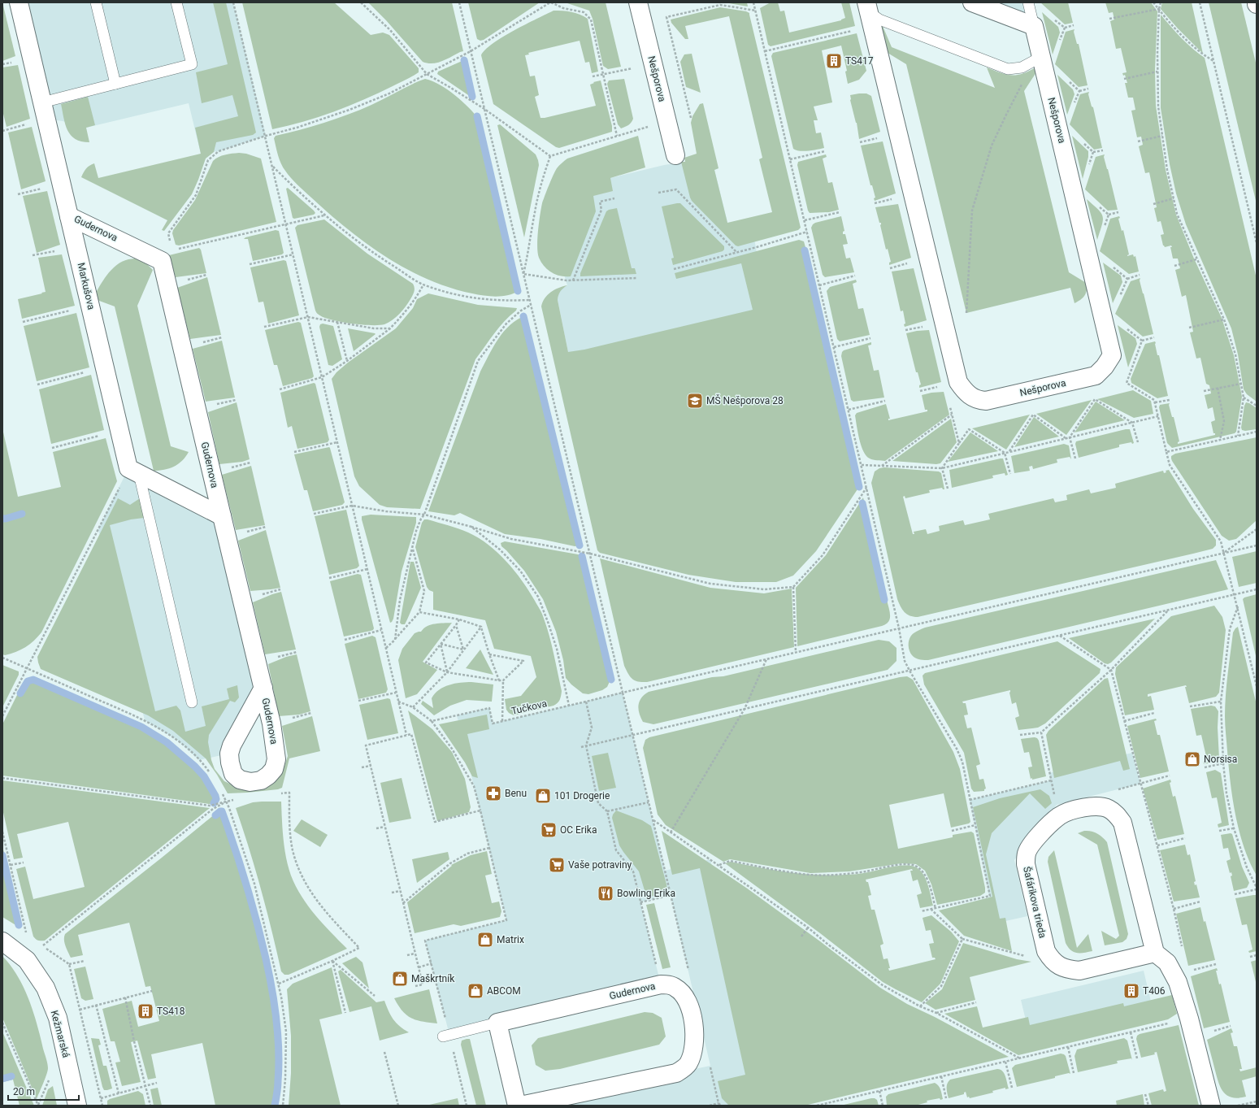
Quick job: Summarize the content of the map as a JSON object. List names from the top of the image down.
{
  "streets": {
    "street": [
      "Nešporova",
      "Gudernova",
      "Markušova",
      "Šafárikova trieda",
      "Kežmarská"
    ],
    "path": ["Tučkova"]
  },
  "crossings": [
    ["Gudernova", "Markušova"]
  ],
  "places": {
    "building": ["TS417", "T406", "TS418"],
    "school or university": ["MŠ Nešporova 28"],
    "shop": [
      "Norsisa",
      "101 Drogerie",
      "Matrix",
      "Maškrtník",
      "ABCOM"
    ],
    "pharmacy": ["Benu"],
    "supermarket": ["OC Erika", "Vaše potraviny"],
    "restaurant": ["Bowling Erika"]
  },
  "scale_bar": "20 m"
}
